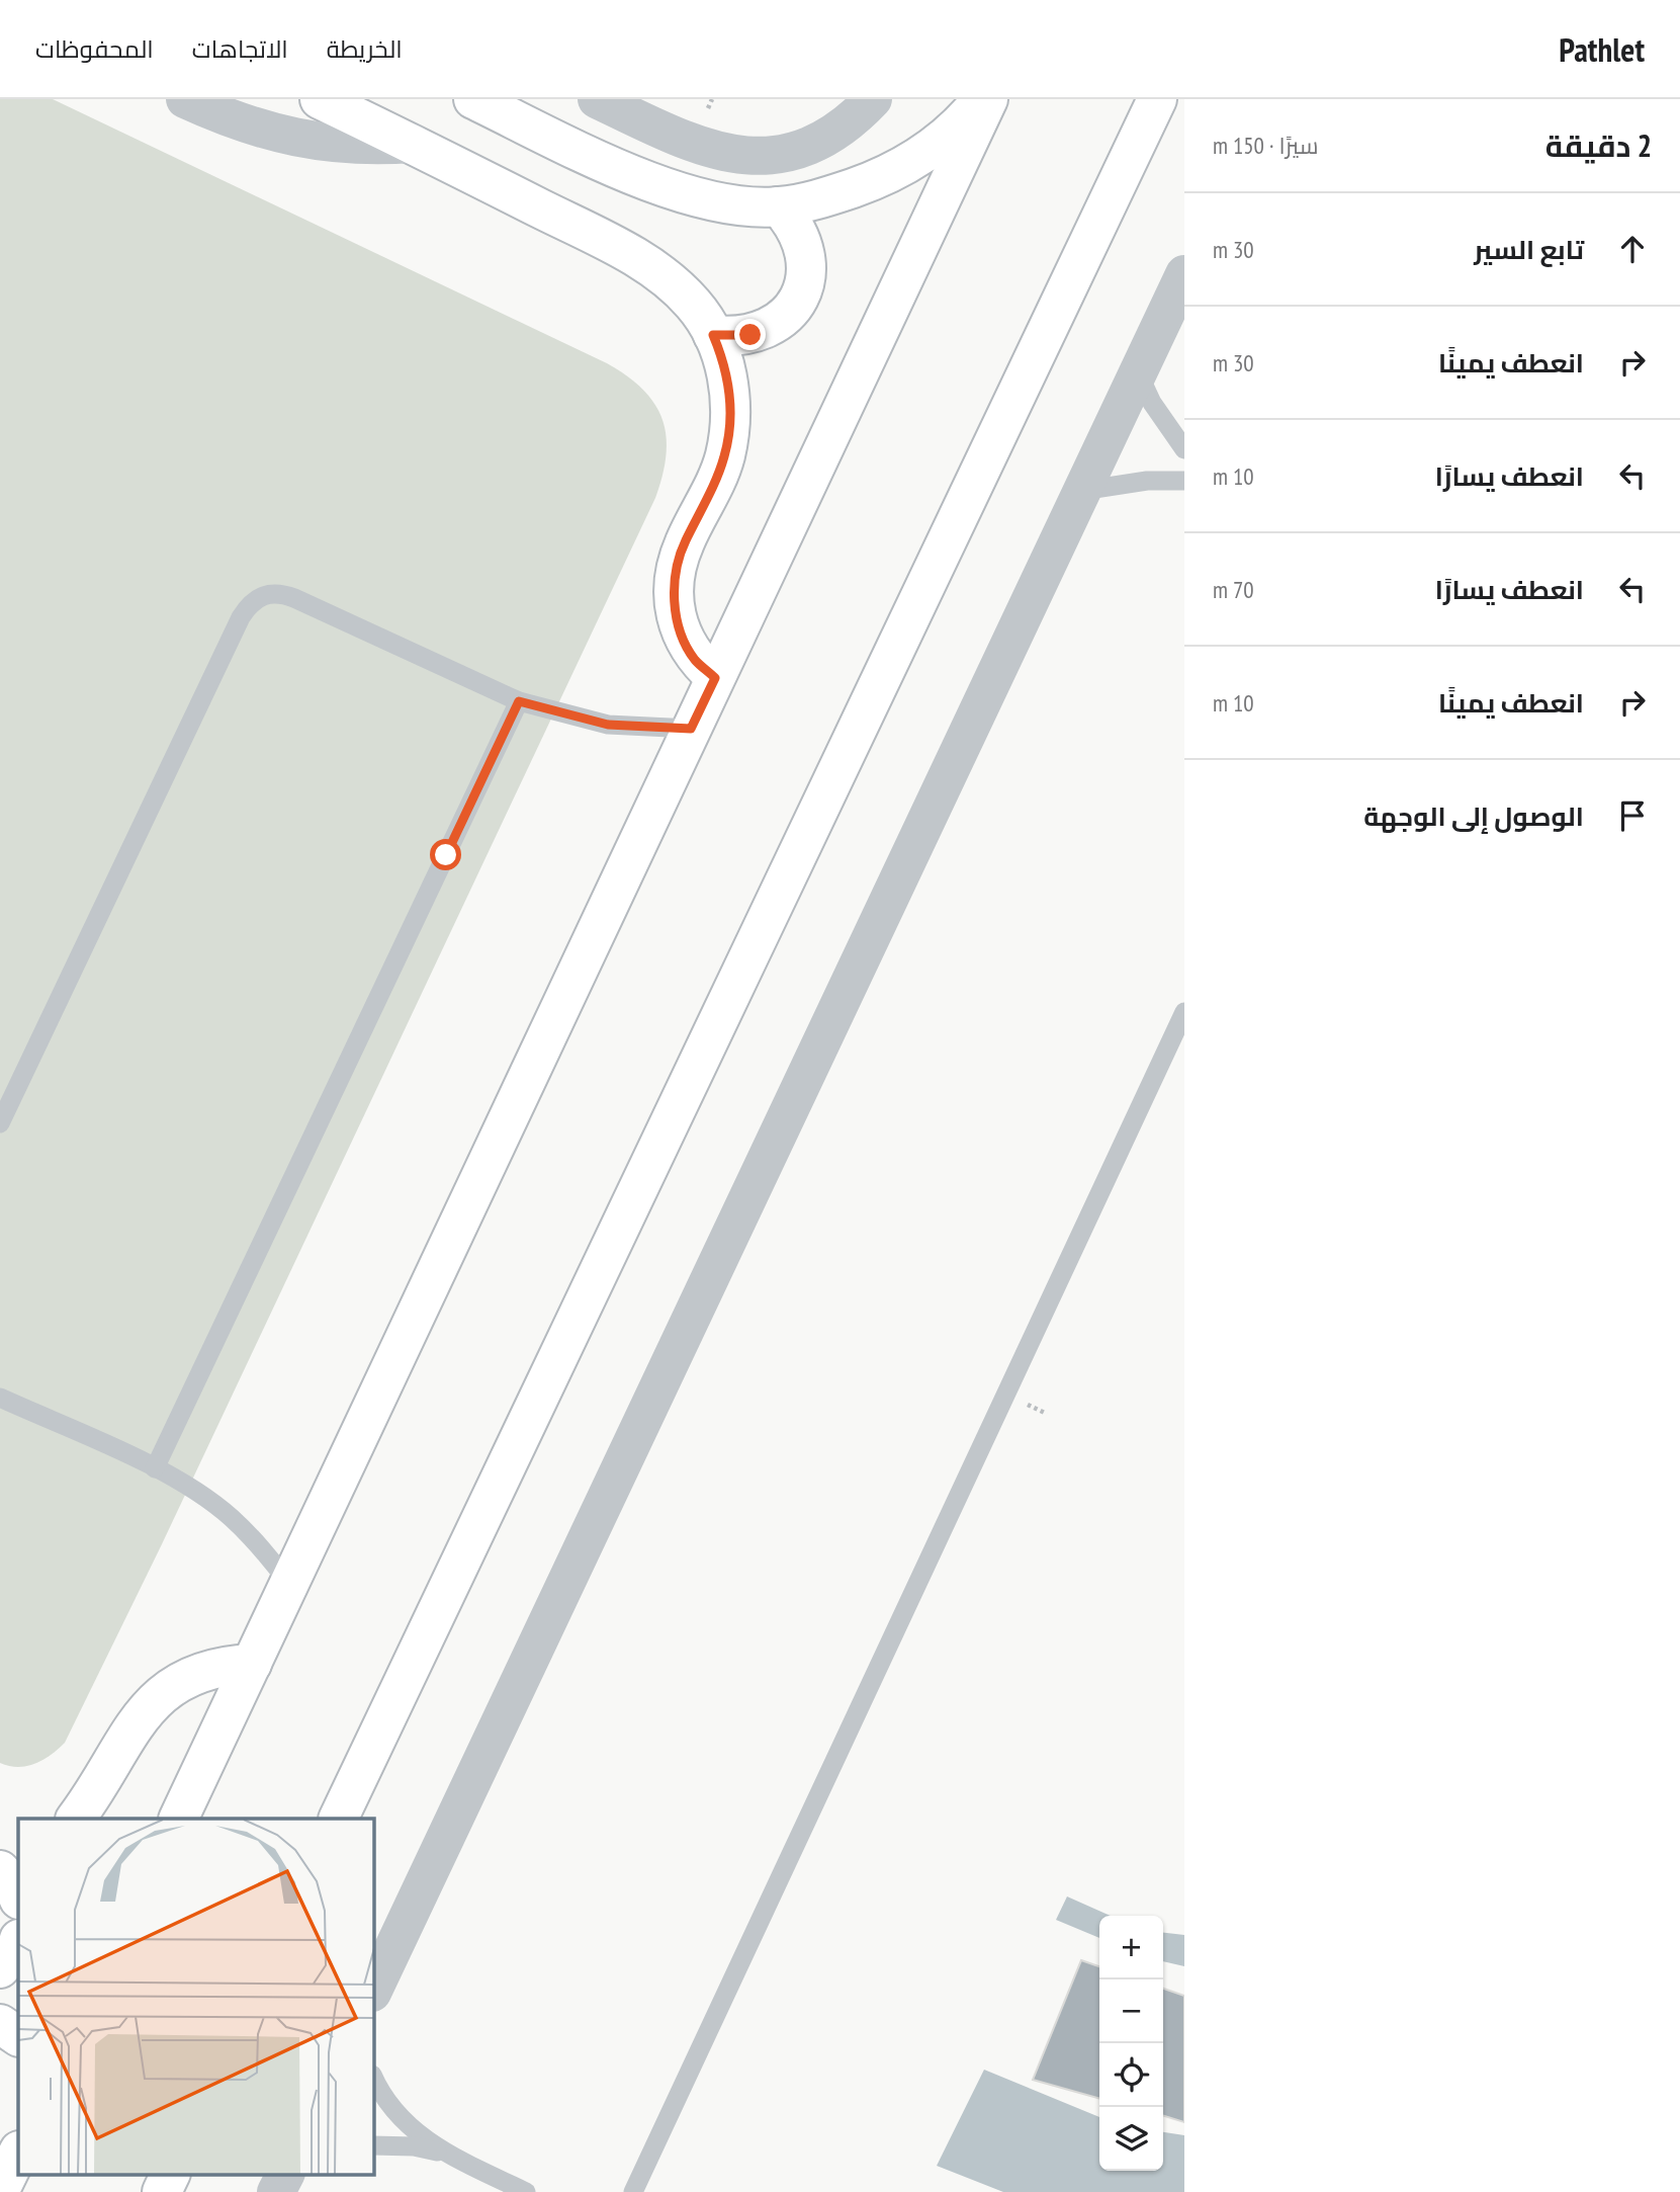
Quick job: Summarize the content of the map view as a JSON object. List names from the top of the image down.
{
  "page": {
    "header": "Pathlet",
    "nav": ["الخريطة", "الاتجاهات", "المحفوظات"],
    "heading": ["2 دقيقة", "سيرًا · 150 m"],
    "list": [
      ["تابع السير", "30 m"],
      ["انعطف يمينًا", "30 m"],
      ["انعطف يسارًا", "10 m"],
      ["انعطف يسارًا", "70 m"],
      ["انعطف يمينًا", "10 m"],
      "الوصول إلى الوجهة"
    ],
    "map_buttons": ["+", "−"]
  }
}
